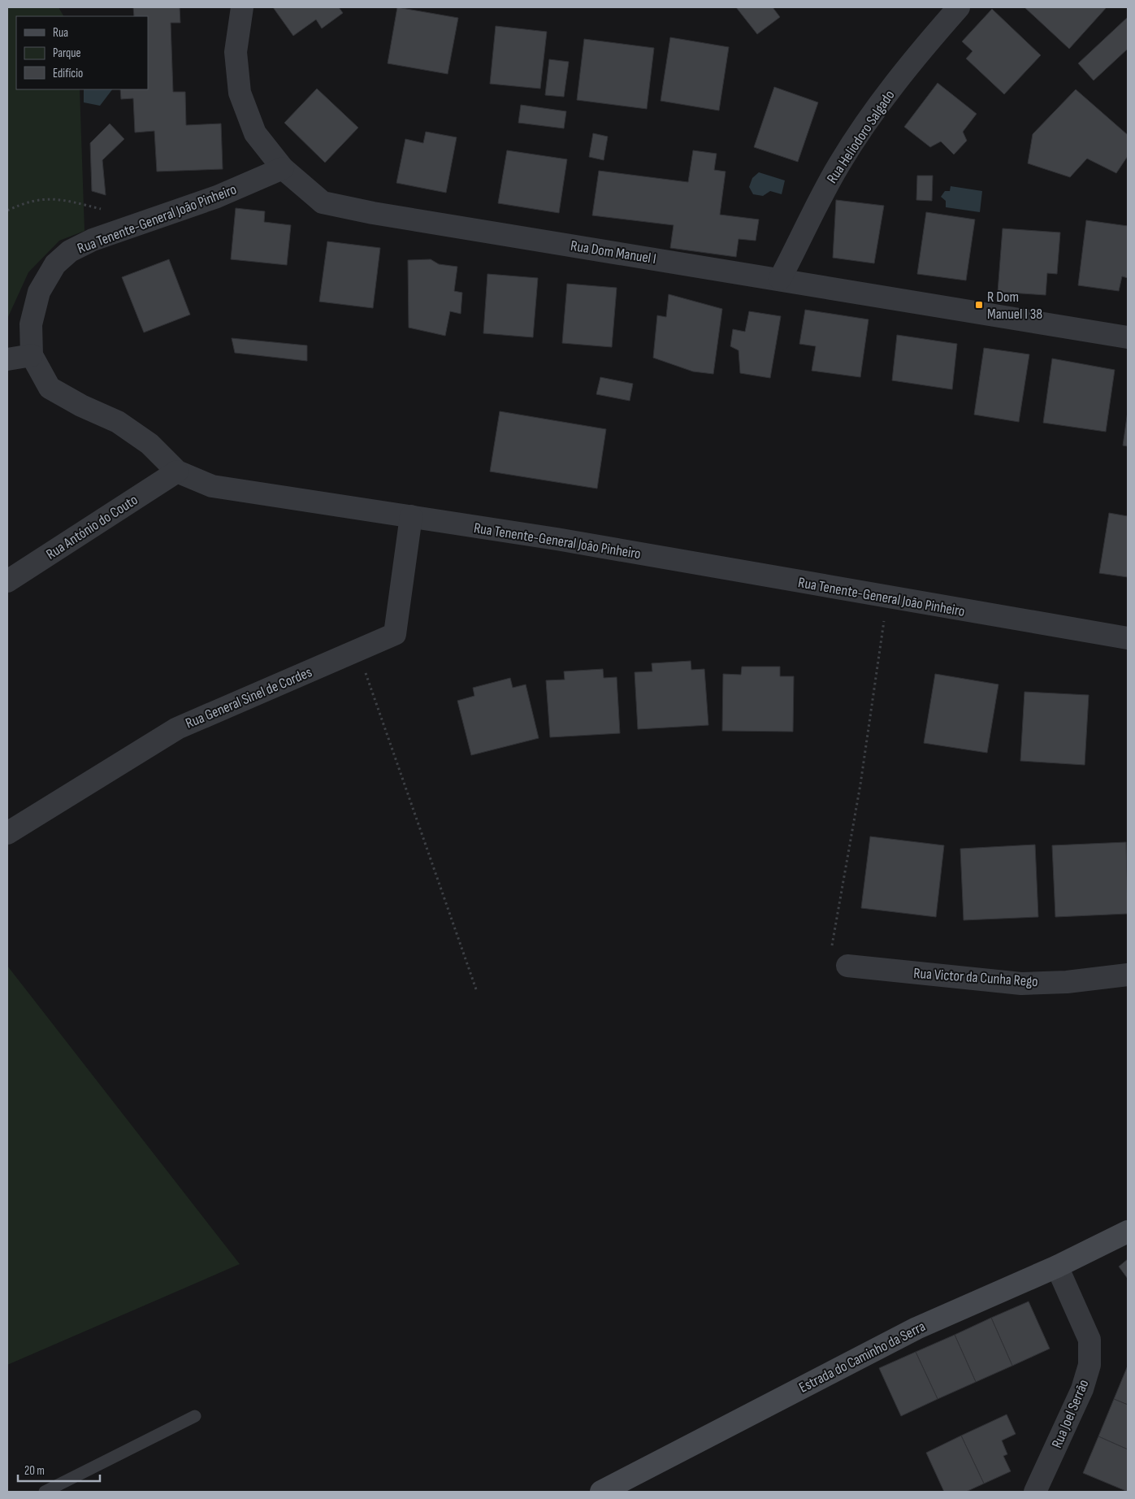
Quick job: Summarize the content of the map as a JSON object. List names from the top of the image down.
{
  "streets": {
    "street": [
      "Rua Heliodoro Salgado",
      "Rua Tenente-General João Pinheiro",
      "Rua Dom Manuel I",
      "Rua António do Couto",
      "Rua General Sinel de Cordes",
      "Rua Victor da Cunha Rego",
      "Estrada do Caminho da Serra",
      "Rua Joel Serrão"
    ]
  },
  "crossings": [
    ["Rua Heliodoro Salgado", "Rua Dom Manuel I"],
    ["Rua Tenente-General João Pinheiro", "Rua Dom Manuel I"],
    ["Rua Tenente-General João Pinheiro", "Rua António do Couto"],
    ["Rua Tenente-General João Pinheiro", "Rua General Sinel de Cordes"],
    ["Estrada do Caminho da Serra", "Rua Joel Serrão"]
  ],
  "places": {
    "transit": ["R Dom Manuel I 38"]
  },
  "legend": ["Rua", "Parque", "Edifício"],
  "scale_bar": "20 m"
}
